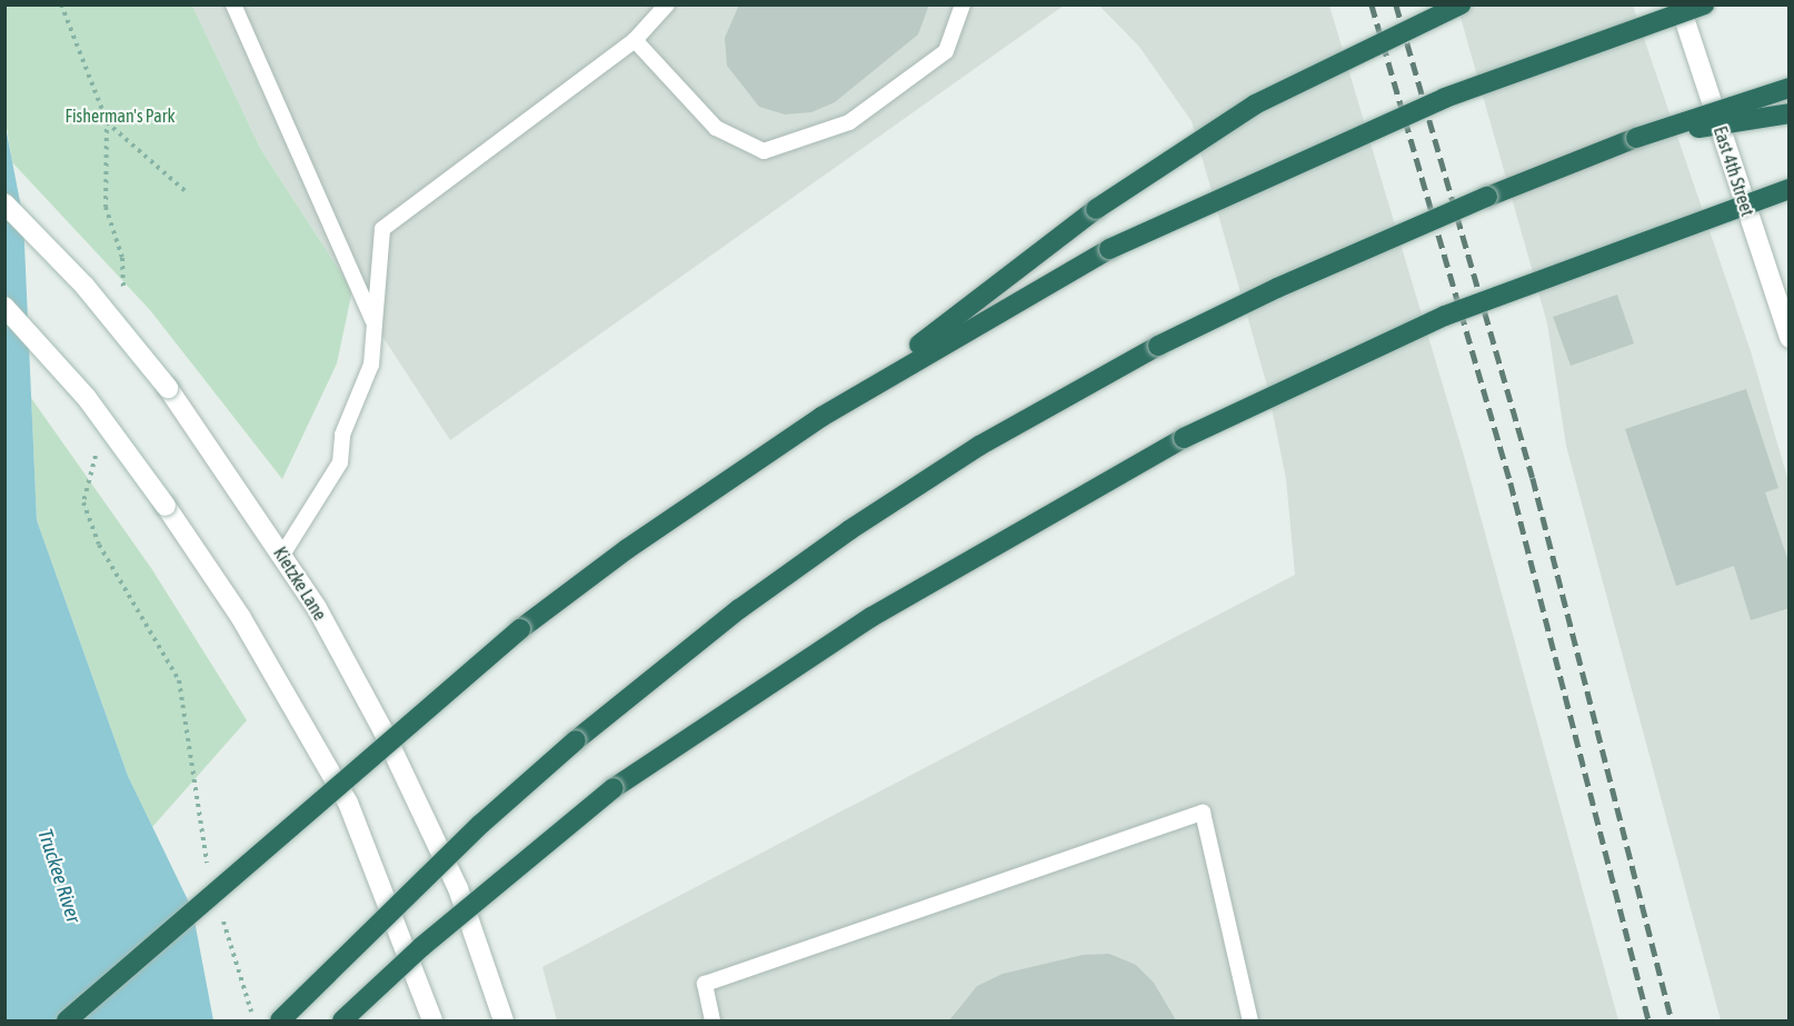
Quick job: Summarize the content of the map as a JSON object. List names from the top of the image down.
{
  "streets": {
    "main road": ["East 4th Street", "Kietzke Lane"]
  },
  "water": ["Truckee River"],
  "parks": ["Fisherman's Park"]
}
